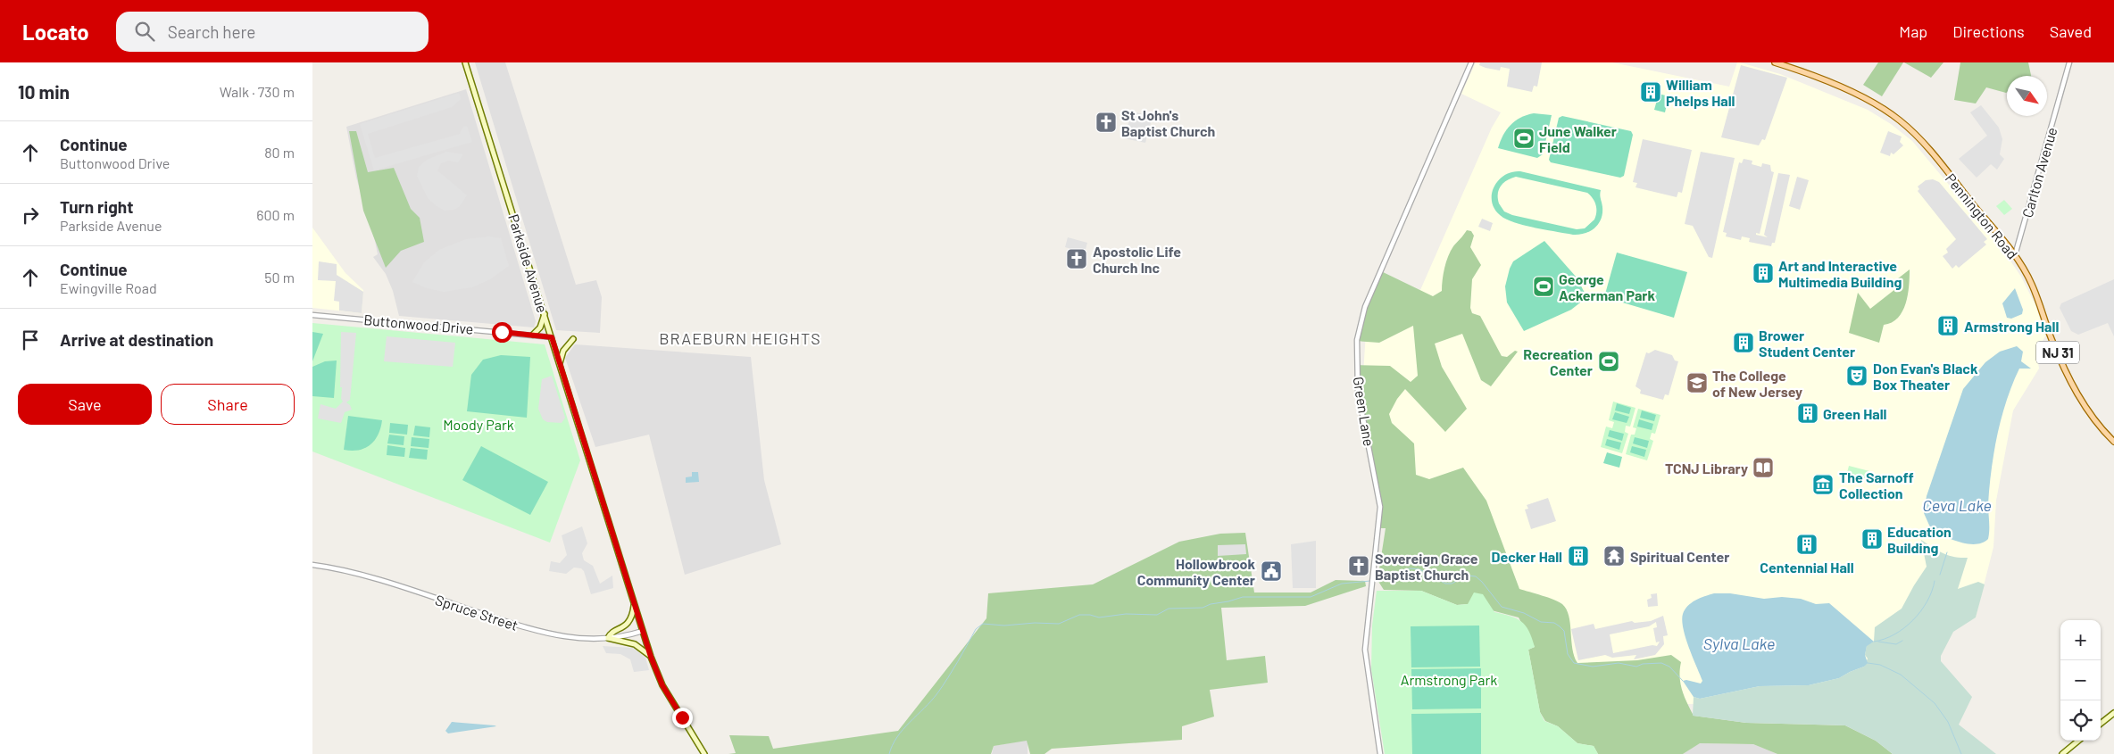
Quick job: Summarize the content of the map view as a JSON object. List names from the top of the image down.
{
  "streets": {
    "main road": ["Pennington Road", "Parkside Avenue", "NJ 31"],
    "street": [
      "Carlton Avenue",
      "Buttonwood Drive",
      "Green Lane",
      "Spruce Street"
    ]
  },
  "crossings": [
    ["Carlton Avenue", "Pennington Road"],
    ["Parkside Avenue", "Buttonwood Drive"],
    ["Parkside Avenue", "Spruce Street"]
  ],
  "districts": ["BRAEBURN HEIGHTS"],
  "water": ["Ceva Lake", "Sylva Lake"],
  "parks": ["Moody Park", "Armstrong Park"],
  "places": {
    "building": [
      "William Phelps Hall",
      "Art and Interactive Multimedia Building",
      "Armstrong Hall",
      "Brower Student Center",
      "Green Hall",
      "Education Building",
      "Centennial Hall",
      "Decker Hall"
    ],
    "church": ["St John's Baptist Church", "Apostolic Life Church Inc", "Sovereign Grace Baptist Church"],
    "sports": ["June Walker Field", "George Ackerman Park", "Recreation Center"],
    "theatre": ["Don Evan's Black Box Theater"],
    "school or university": ["The College of New Jersey"],
    "library": ["TCNJ Library"],
    "museum": ["The Sarnoff Collection"],
    "temple": ["Spiritual Center"],
    "public building": ["Hollowbrook Community Center"]
  },
  "north": "bottom right",
  "page": {
    "header": "Locato",
    "search": "Search here",
    "nav": ["Map", "Directions", "Saved"],
    "heading": ["10 min", "Walk · 730 m"],
    "list": [
      ["Continue", "Buttonwood Drive", "80 m"],
      ["Turn right", "Parkside Avenue", "600 m"],
      ["Continue", "Ewingville Road", "50 m"],
      "Arrive at destination"
    ],
    "buttons": ["Save", "Share"],
    "map_buttons": ["+", "−"]
  }
}
